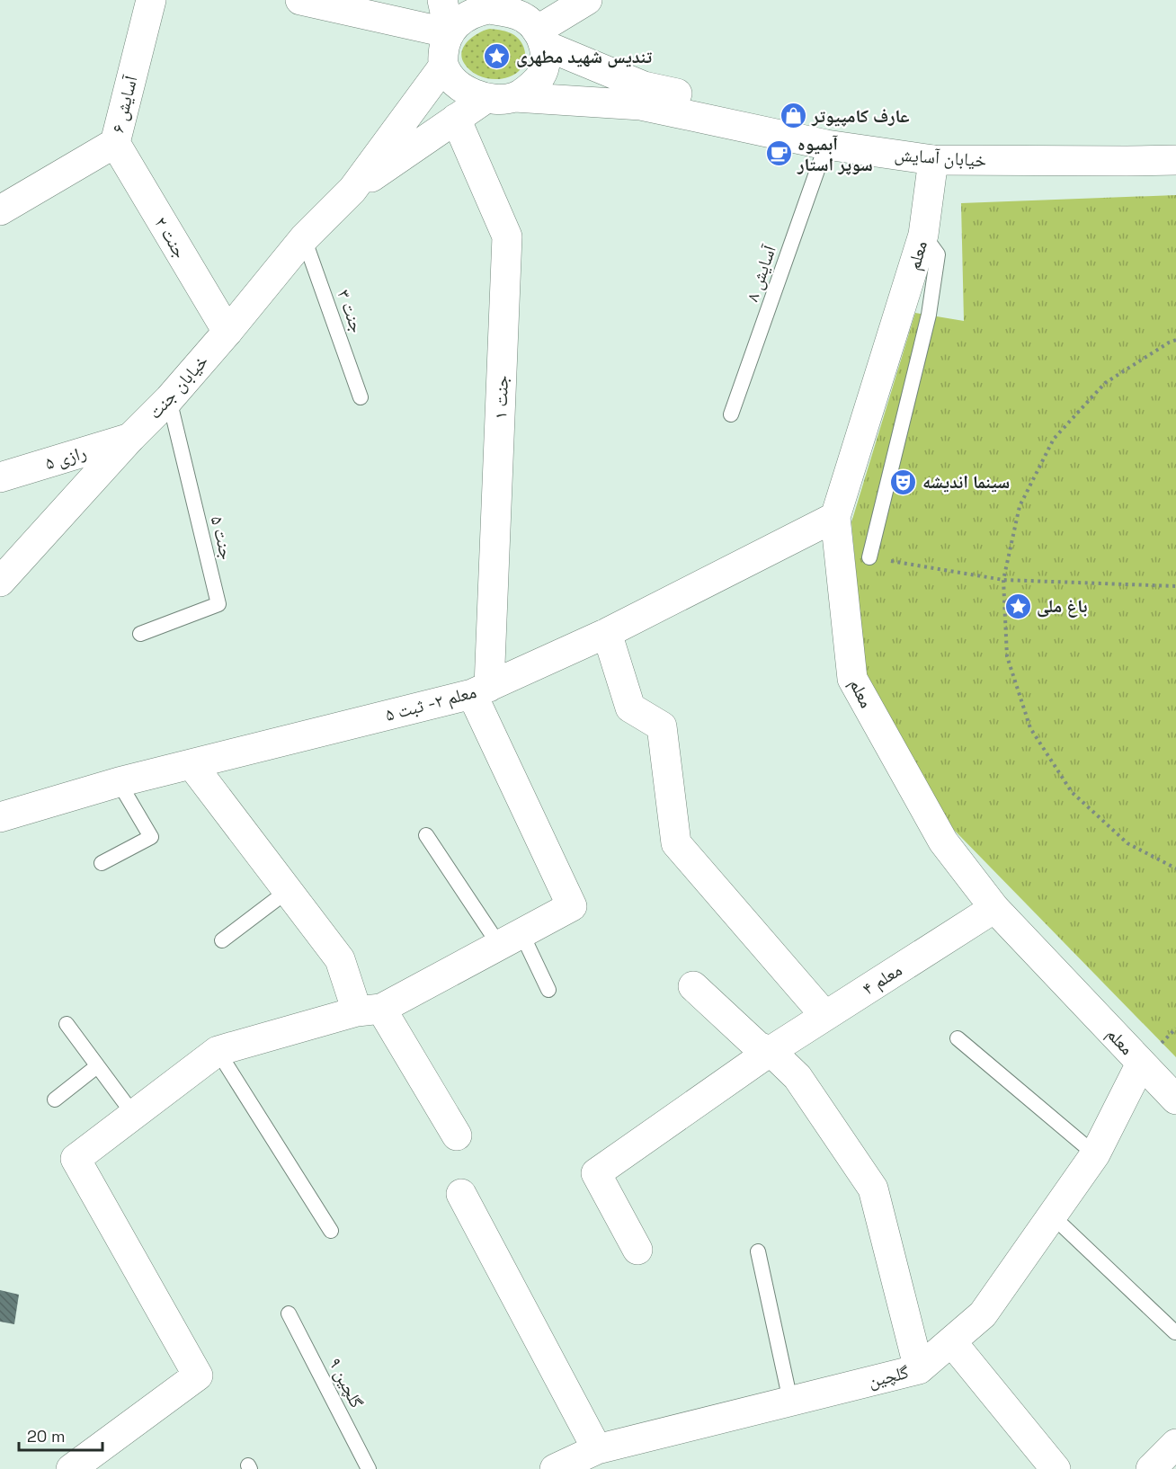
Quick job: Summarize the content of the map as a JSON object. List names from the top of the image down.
{
  "streets": {
    "street": [
      "آسایش ۶",
      "خیابان آسایش",
      "جنت ۲",
      "معلم",
      "خیابان جنت",
      "جنت ۱",
      "رازی ۵",
      "معلم ۲- ثبت ۵",
      "معلم ۴",
      "گلچین"
    ],
    "lane": [
      "آسایش ۸",
      "جنت ۳",
      "جنت ۵",
      "گلچین ۹"
    ]
  },
  "crossings": [
    ["آسایش ۶", "جنت ۲"],
    ["خیابان آسایش", "معلم"],
    ["خیابان آسایش", "آسایش ۸"],
    ["خیابان آسایش", "خیابان جنت"],
    ["جنت ۲", "خیابان جنت"],
    ["معلم", "معلم ۲- ثبت ۵"],
    ["معلم", "معلم ۴"],
    ["معلم", "گلچین"],
    ["جنت ۳", "خیابان جنت"],
    ["خیابان جنت", "جنت ۱"],
    ["خیابان جنت", "رازی ۵"],
    ["خیابان جنت", "جنت ۵"],
    ["جنت ۱", "معلم ۲- ثبت ۵"]
  ],
  "places": {
    "place": ["تندیس شهید مطهری", "باغ ملی"],
    "shop": ["عارف کامپیوتر"],
    "cafe": ["آبمیوه سوپر استار"],
    "theatre": ["سینما اندیشه"]
  },
  "scale_bar": "20 m"
}
